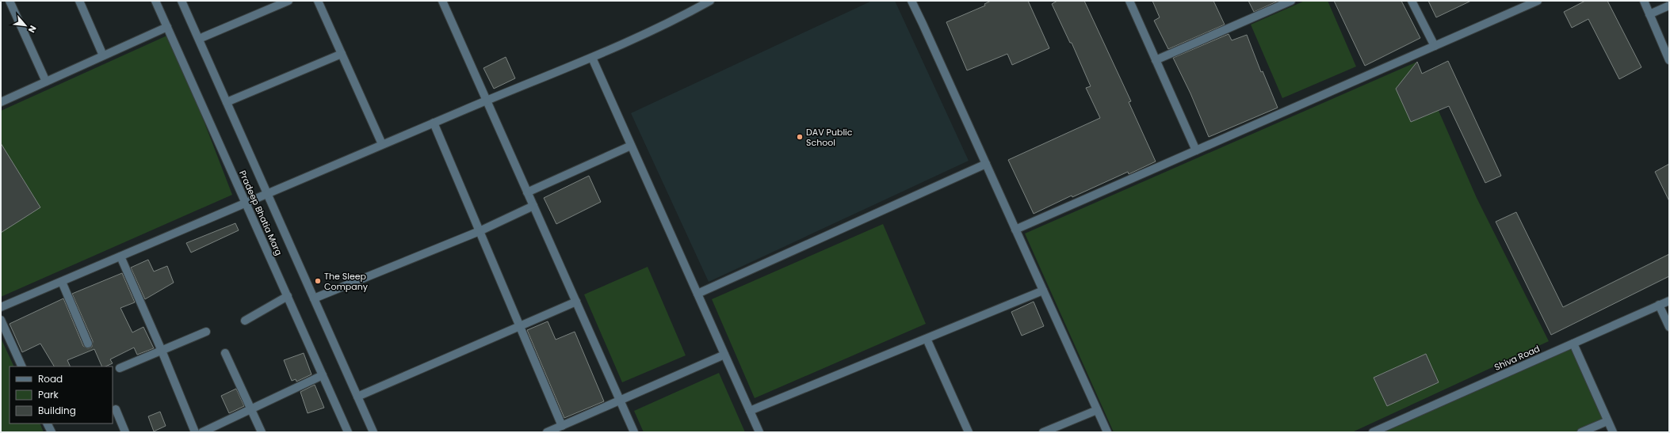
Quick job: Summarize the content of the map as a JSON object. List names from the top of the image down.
{
  "streets": {
    "street": ["Pradeep Bhatia Marg", "Shiva Road"]
  },
  "places": ["DAV Public School", "The Sleep Company"],
  "legend": ["Road", "Park", "Building"],
  "north": "bottom right"
}
